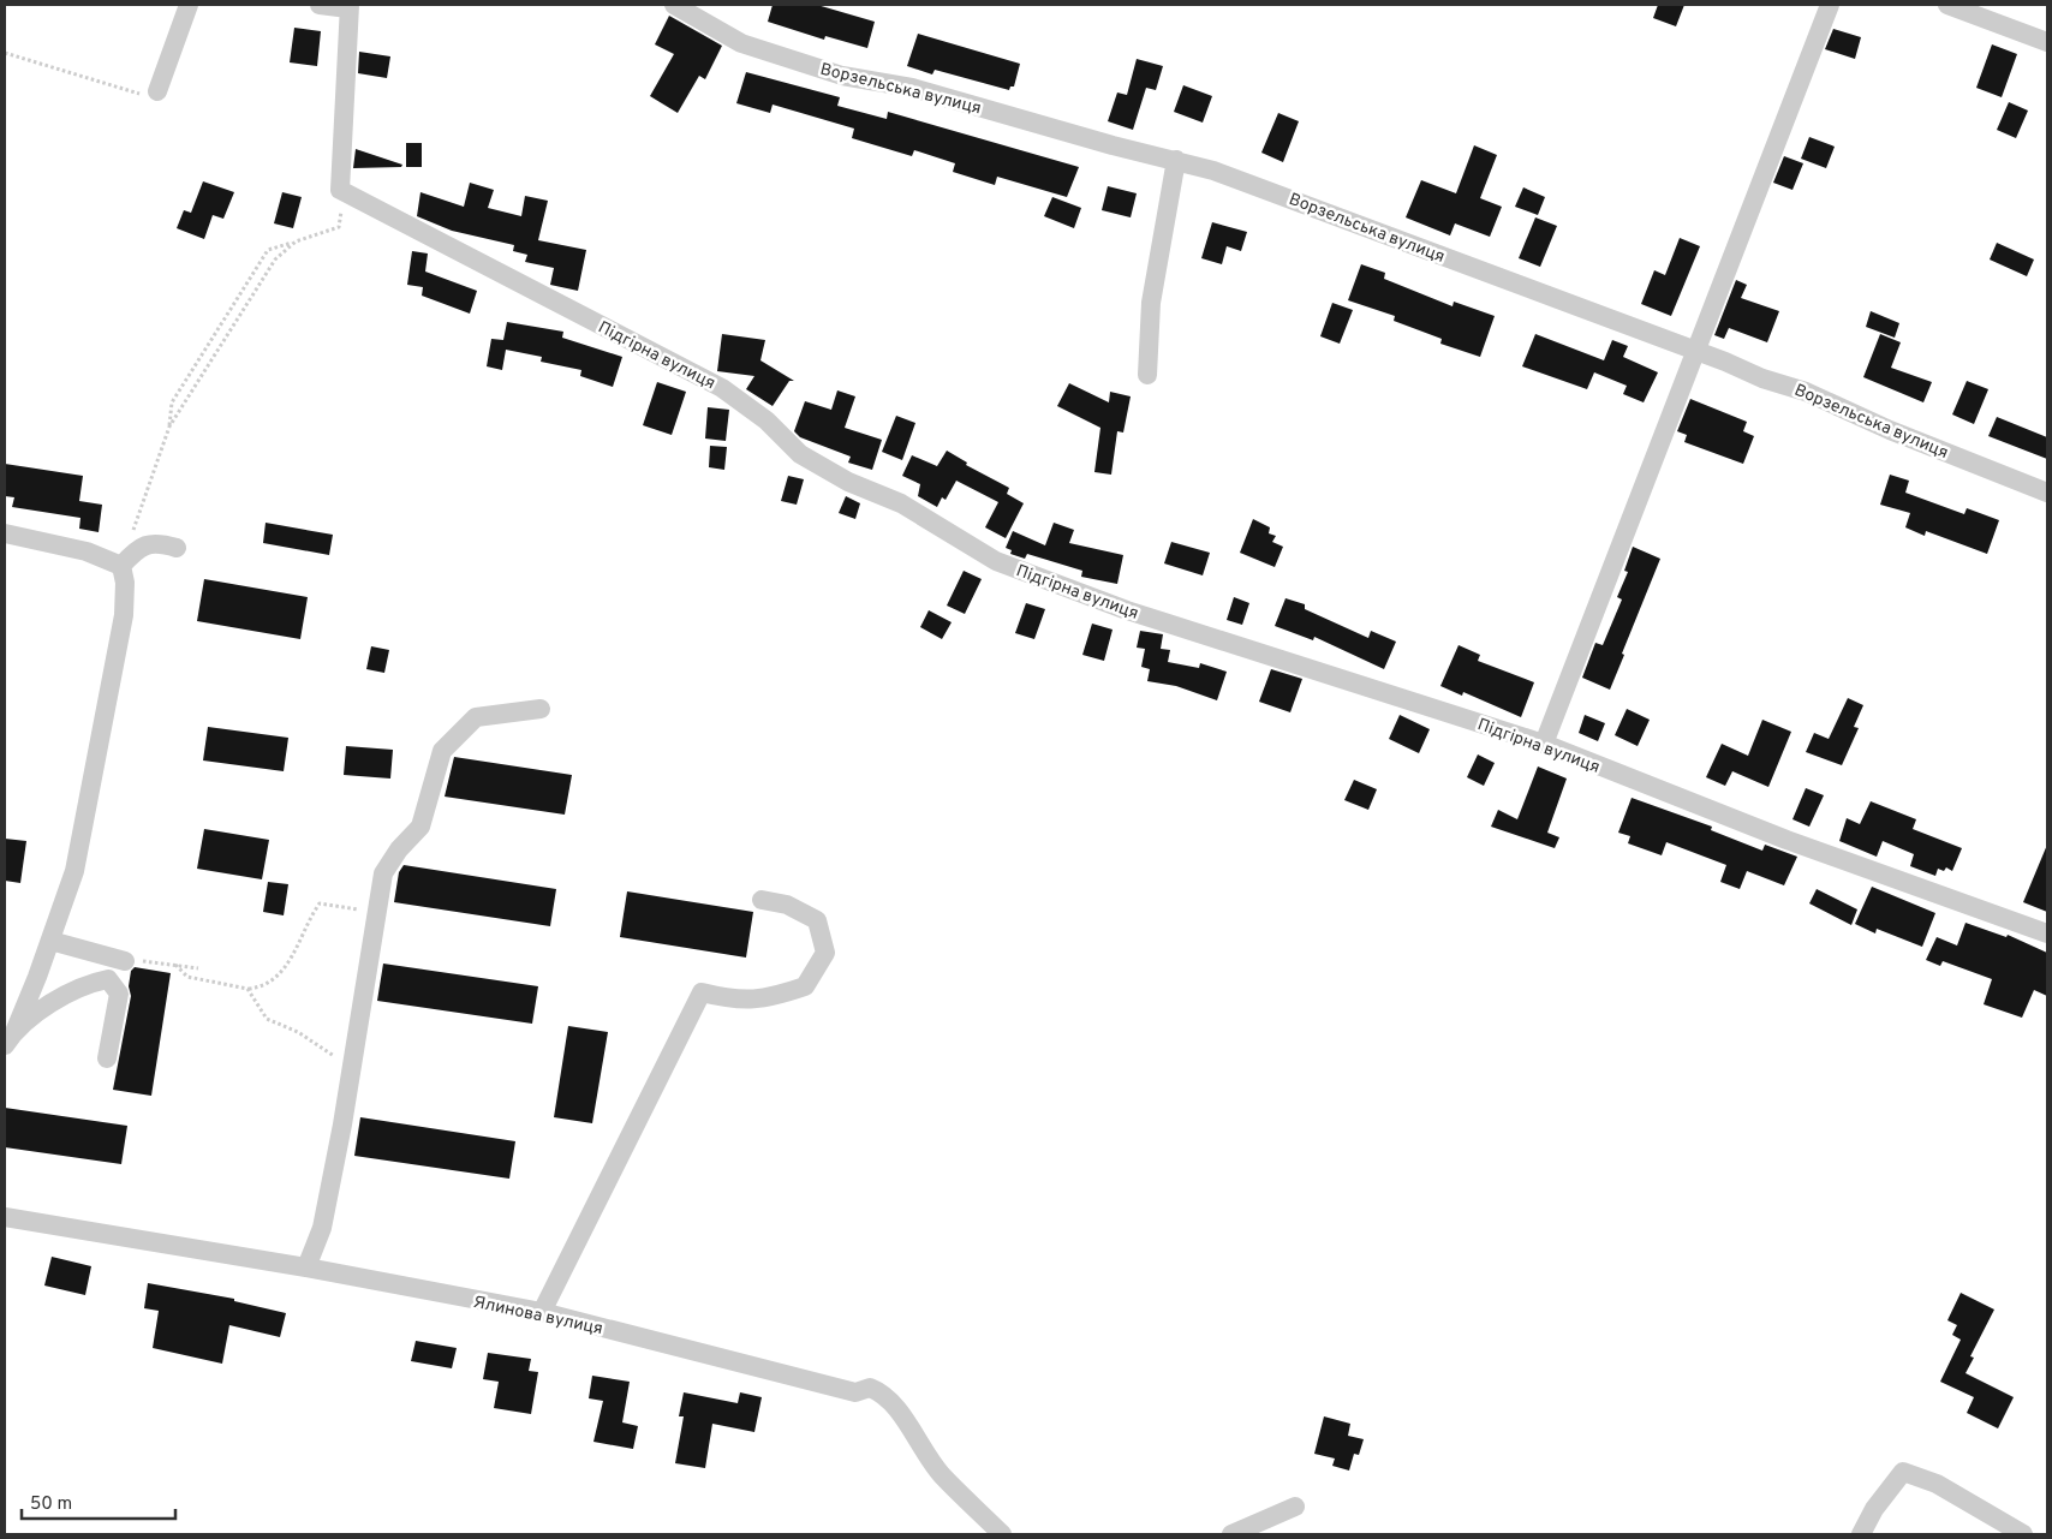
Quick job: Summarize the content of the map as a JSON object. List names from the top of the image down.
{
  "streets": {
    "street": ["Ворзельська вулиця", "Підгірна вулиця", "Ялинова вулиця"]
  },
  "scale_bar": "50 m"
}
